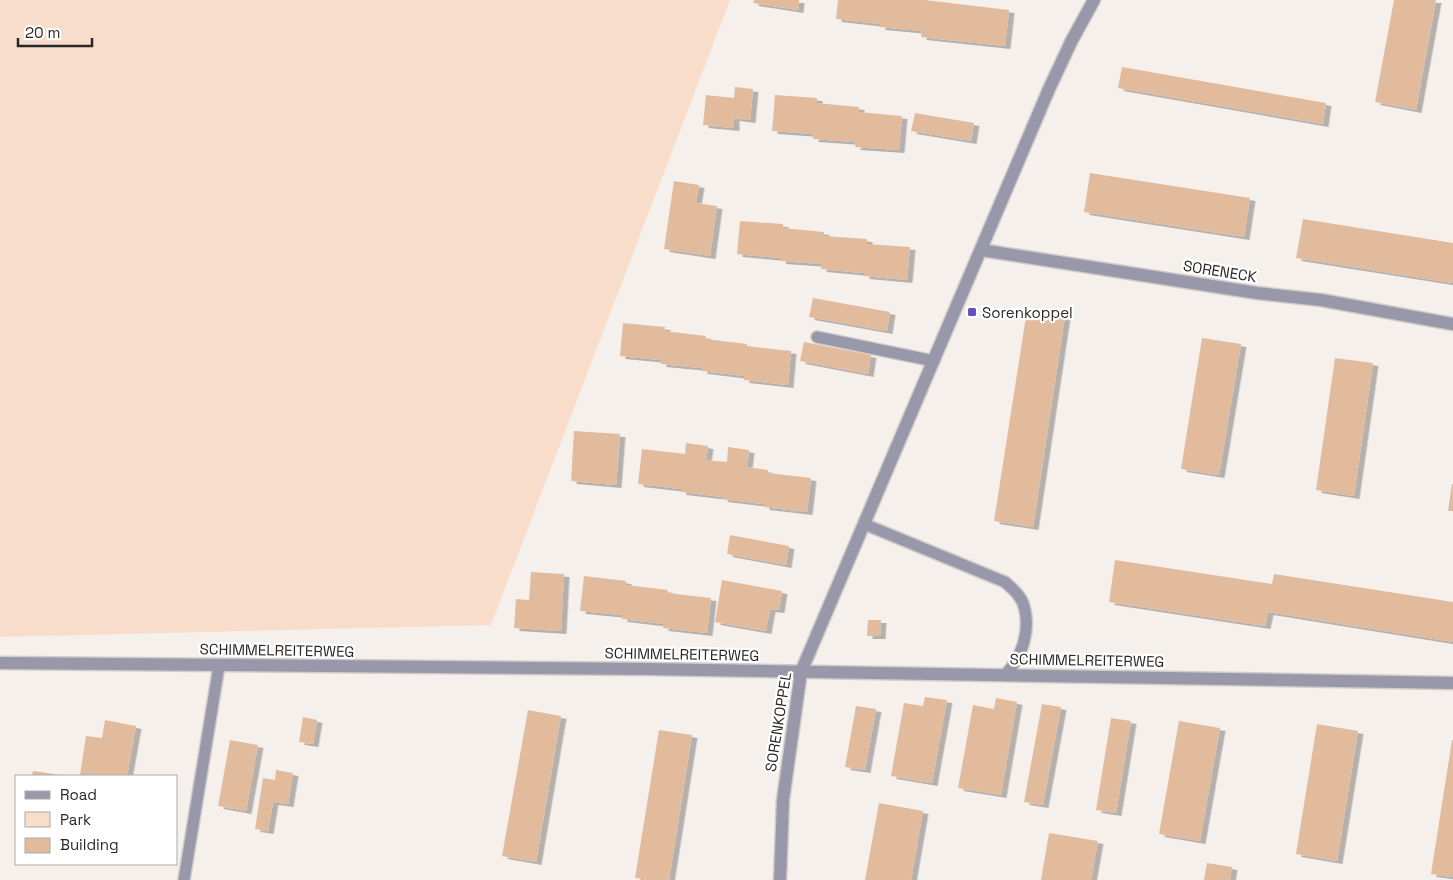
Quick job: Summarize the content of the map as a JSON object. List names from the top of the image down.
{
  "streets": {
    "street": ["SORENECK", "SCHIMMELREITERWEG", "SORENKOPPEL"]
  },
  "crossings": [
    ["SORENECK", "SORENKOPPEL"],
    ["SCHIMMELREITERWEG", "SORENKOPPEL"]
  ],
  "places": {
    "transit": ["Sorenkoppel"]
  },
  "legend": ["Road", "Park", "Building"],
  "scale_bar": "20 m"
}
